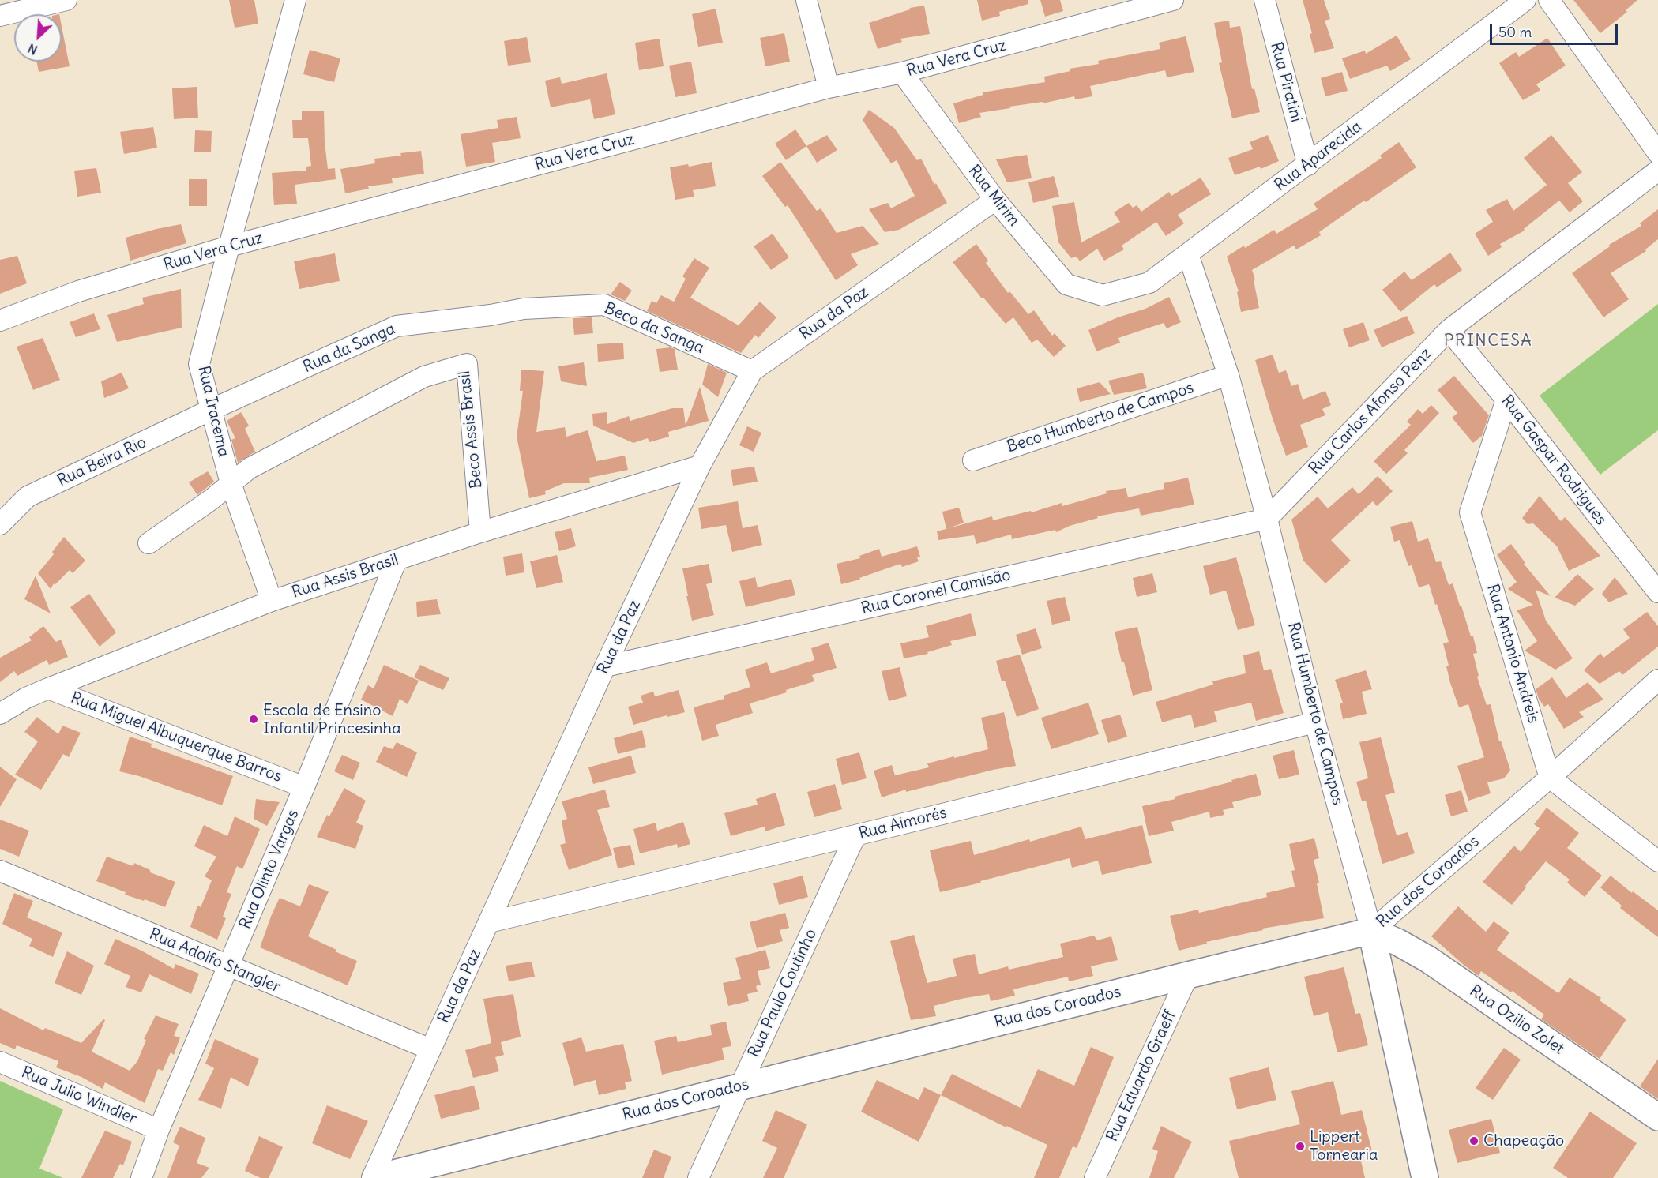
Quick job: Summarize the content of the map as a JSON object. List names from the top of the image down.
{
  "streets": {
    "street": [
      "Rua Vera Cruz",
      "Rua Piratini",
      "Rua Aparecida",
      "Rua Mirim",
      "Rua da Paz",
      "Beco da Sanga",
      "Rua da Sanga",
      "Rua Iracema",
      "Rua Carlos Afonso Penz",
      "Beco Humberto de Campos",
      "Beco Assis Brasil",
      "Rua Gaspar Rodrigues",
      "Rua Beira Rio",
      "Rua Assis Brasil",
      "Rua Coronel Camisão",
      "Rua Antonio Andreis",
      "Rua Humberto de Campos",
      "Rua Miguel Albuquerque Barros",
      "Rua Aimorés",
      "Rua Olinto Vargas",
      "Rua dos Coroados",
      "Rua Adolfo Stangler",
      "Rua Paulo Coutinho",
      "Rua Ozilio Zolet",
      "Rua Eduardo Graeff",
      "Rua Julio Windler"
    ]
  },
  "crossings": [
    ["Rua Vera Cruz", "Rua Mirim"],
    ["Rua Vera Cruz", "Rua Iracema"],
    ["Rua Piratini", "Rua Aparecida"],
    ["Rua Aparecida", "Rua Mirim"],
    ["Rua Aparecida", "Rua Humberto de Campos"],
    ["Rua Mirim", "Rua da Paz"],
    ["Rua da Paz", "Beco da Sanga"],
    ["Rua da Paz", "Rua Assis Brasil"],
    ["Rua da Paz", "Rua Coronel Camisão"],
    ["Rua da Paz", "Rua Aimorés"],
    ["Rua da Paz", "Rua dos Coroados"],
    ["Rua da Paz", "Rua Adolfo Stangler"],
    ["Beco da Sanga", "Rua da Sanga"],
    ["Rua da Sanga", "Rua Iracema"],
    ["Rua da Sanga", "Rua Beira Rio"],
    ["Rua Iracema", "Beco Assis Brasil"],
    ["Rua Iracema", "Rua Beira Rio"],
    ["Rua Iracema", "Rua Assis Brasil"],
    ["Rua Carlos Afonso Penz", "Rua Gaspar Rodrigues"],
    ["Rua Carlos Afonso Penz", "Rua Coronel Camisão"],
    ["Rua Carlos Afonso Penz", "Rua Humberto de Campos"],
    ["Beco Humberto de Campos", "Rua Humberto de Campos"],
    ["Beco Assis Brasil", "Rua Assis Brasil"],
    ["Rua Gaspar Rodrigues", "Rua Antonio Andreis"],
    ["Rua Assis Brasil", "Rua Miguel Albuquerque Barros"],
    ["Rua Assis Brasil", "Rua Olinto Vargas"],
    ["Rua Coronel Camisão", "Rua Humberto de Campos"],
    ["Rua Antonio Andreis", "Rua dos Coroados"],
    ["Rua Humberto de Campos", "Rua Aimorés"],
    ["Rua Humberto de Campos", "Rua dos Coroados"],
    ["Rua Humberto de Campos", "Rua Ozilio Zolet"],
    ["Rua Miguel Albuquerque Barros", "Rua Olinto Vargas"],
    ["Rua Aimorés", "Rua Paulo Coutinho"],
    ["Rua Olinto Vargas", "Rua Adolfo Stangler"],
    ["Rua Olinto Vargas", "Rua Julio Windler"],
    ["Rua dos Coroados", "Rua Paulo Coutinho"],
    ["Rua dos Coroados", "Rua Ozilio Zolet"],
    ["Rua dos Coroados", "Rua Eduardo Graeff"]
  ],
  "districts": ["PRINCESA"],
  "places": ["Escola de Ensino Infantil Princesinha", "Chapeação", "Lippert Tornearia"],
  "scale_bar": "50 m",
  "north": "bottom left"
}
